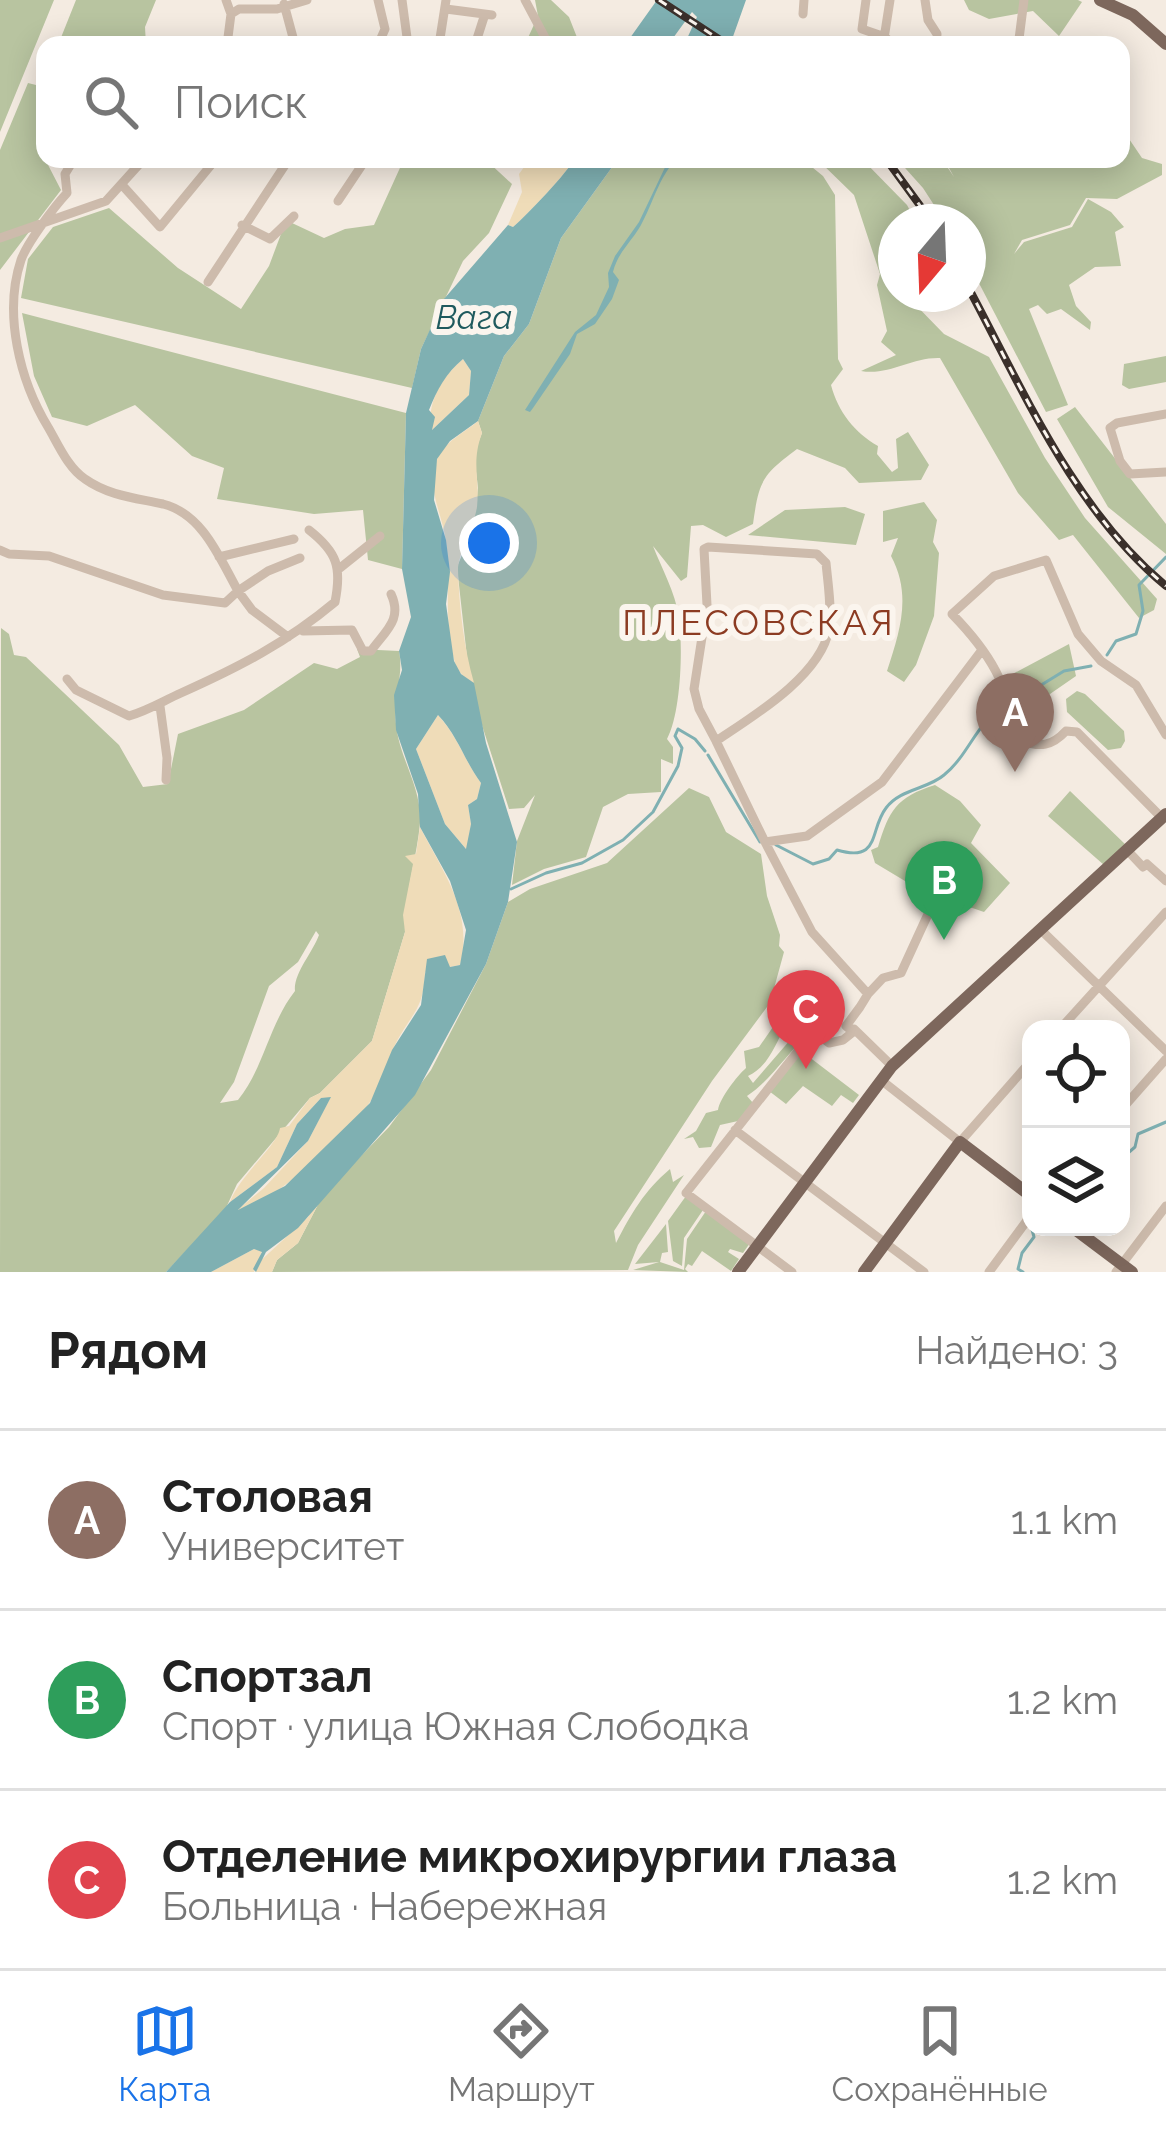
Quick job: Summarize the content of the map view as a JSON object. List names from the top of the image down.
{
  "districts": ["ПЛЕСОВСКАЯ"],
  "water": ["Вага"],
  "north": "bottom",
  "page": {
    "search": "Поиск",
    "pins": ["A", "B", "C"],
    "heading": ["Рядом", "Найдено: 3"],
    "list": [
      {
        "mark": "A",
        "name": "Столовая",
        "note": "Университет",
        "value": "1.1 km"
      },
      {
        "mark": "B",
        "name": "Спортзал",
        "note": "Спорт · улица Южная Слободка",
        "value": "1.2 km"
      },
      {
        "mark": "C",
        "name": "Отделение микрохирургии глаза",
        "note": "Больница · Набережная",
        "value": "1.2 km"
      }
    ],
    "nav": ["Карта", "Маршрут", "Сохранённые"]
  }
}
